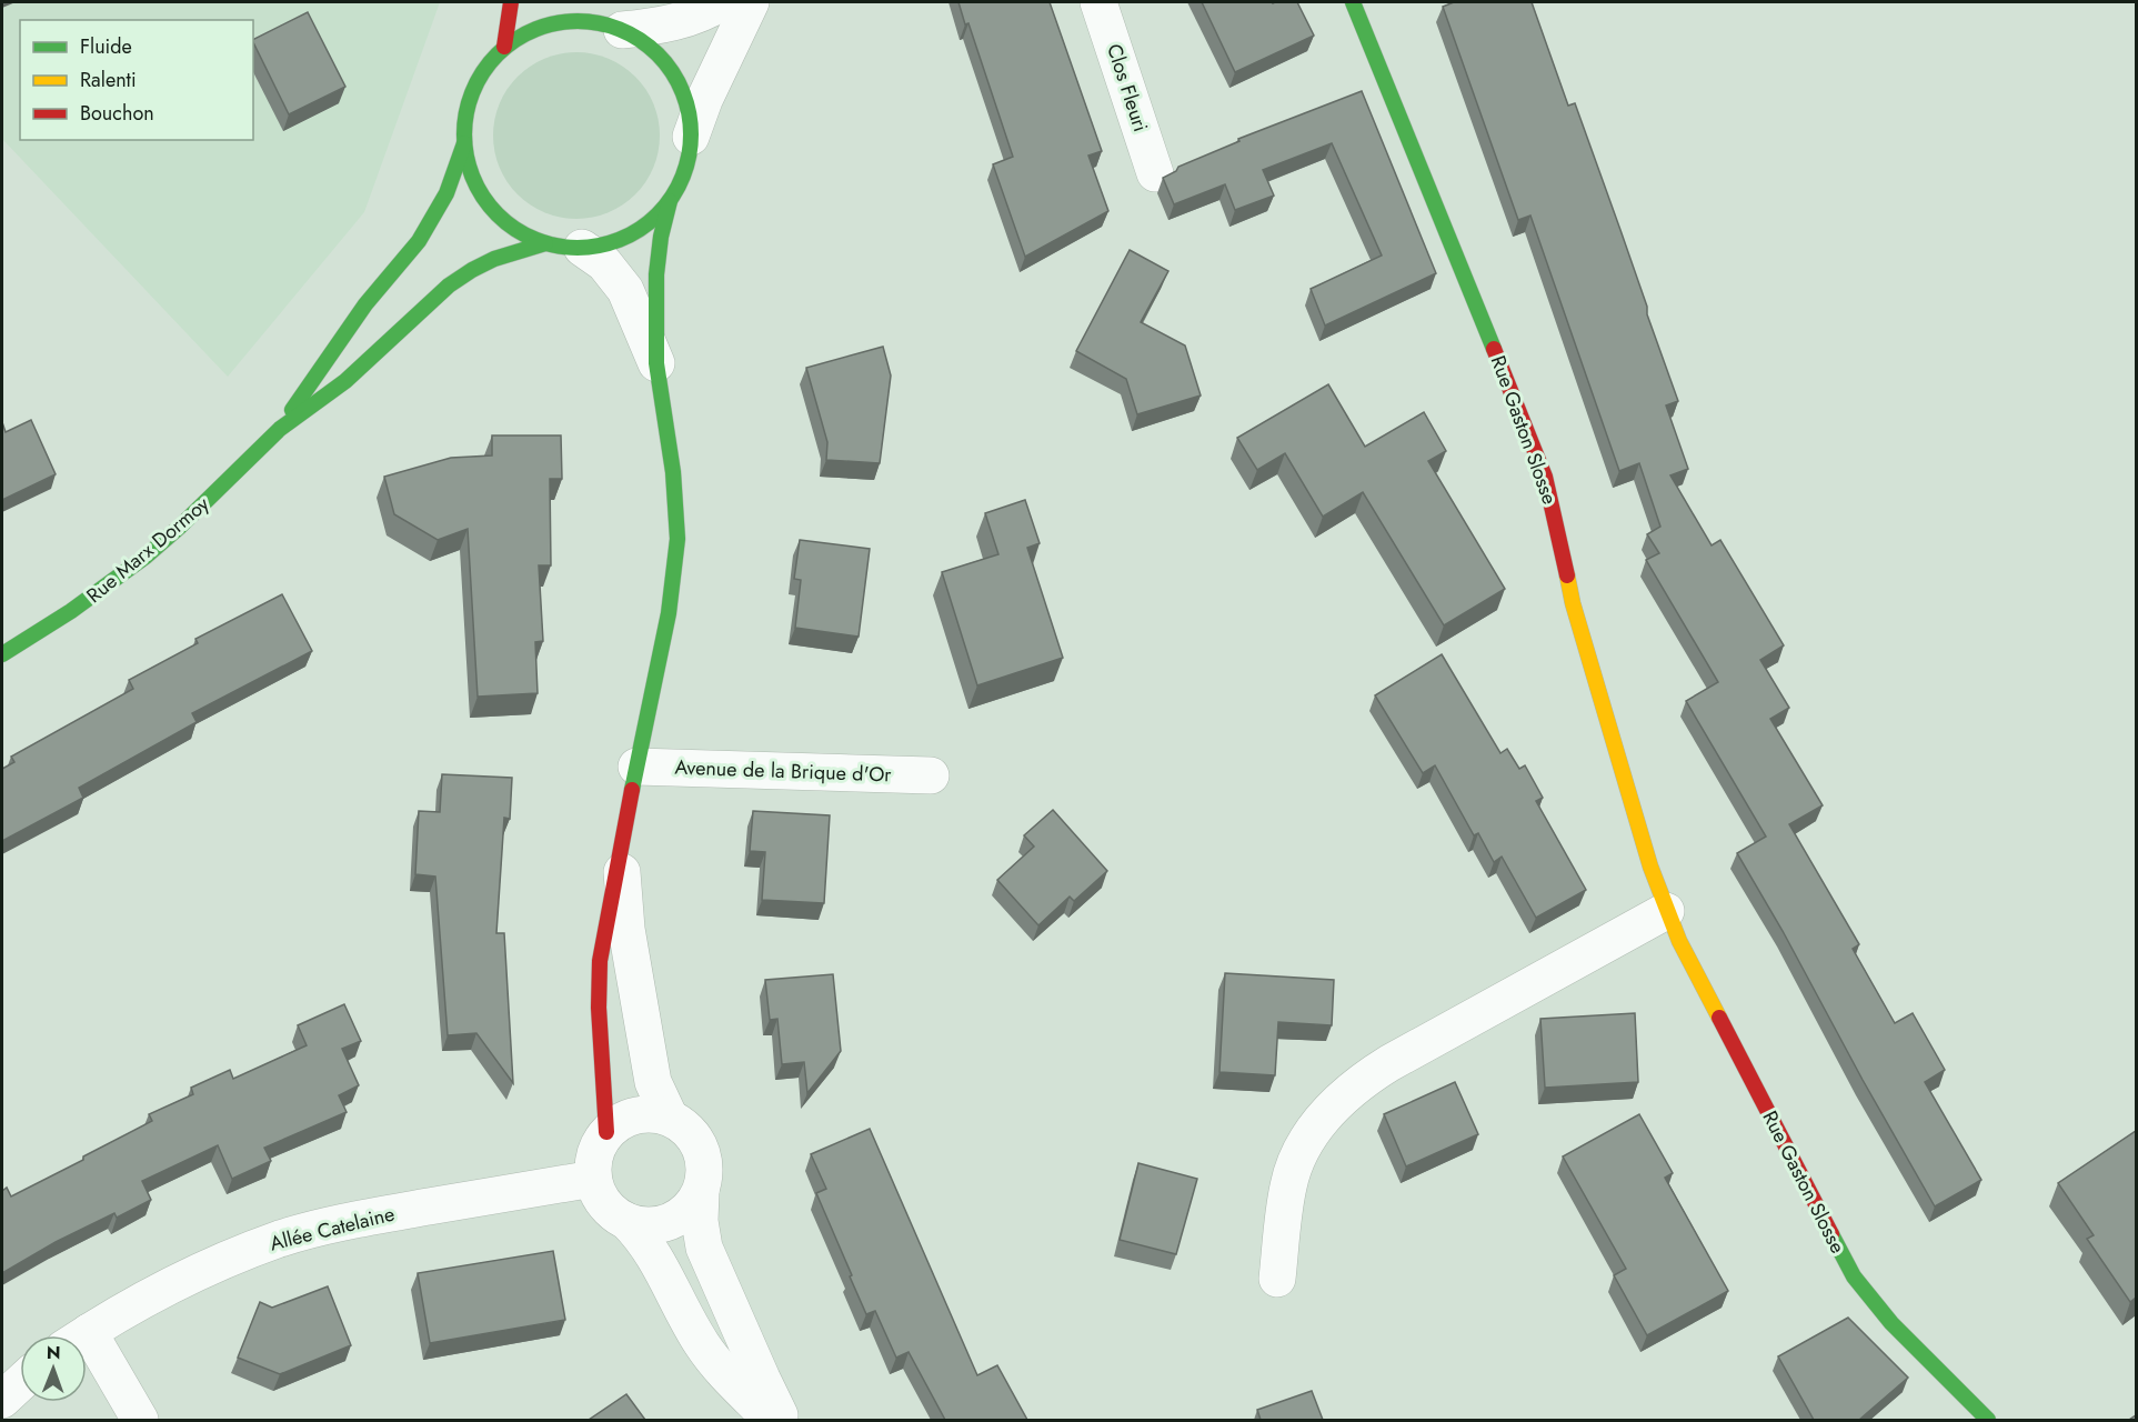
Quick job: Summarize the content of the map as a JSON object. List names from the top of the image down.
{
  "streets": {
    "street": [
      "Clos Fleuri",
      "Rue Gaston Slosse",
      "Rue Marx Dormoy",
      "Avenue de la Brique d'Or",
      "Allée Catelaine"
    ]
  },
  "legend": ["Fluide", "Ralenti", "Bouchon"],
  "north": "top"
}
